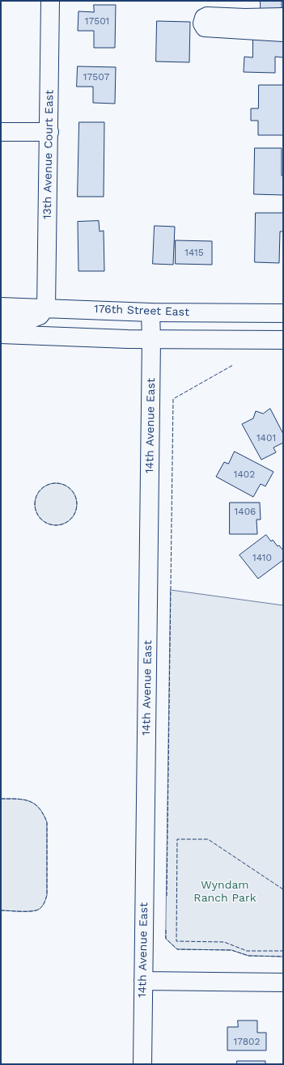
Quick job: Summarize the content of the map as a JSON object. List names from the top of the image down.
{
  "streets": {
    "street": ["13th Avenue Court East", "176th Street East", "14th Avenue East"]
  },
  "crossings": [
    ["13th Avenue Court East", "176th Street East"],
    ["176th Street East", "14th Avenue East"]
  ],
  "parks": ["Wyndam Ranch Park"],
  "house_numbers": [
    "17501",
    "17507",
    "1415",
    "1401",
    "1402",
    "1406",
    "1410",
    "17802"
  ]
}
